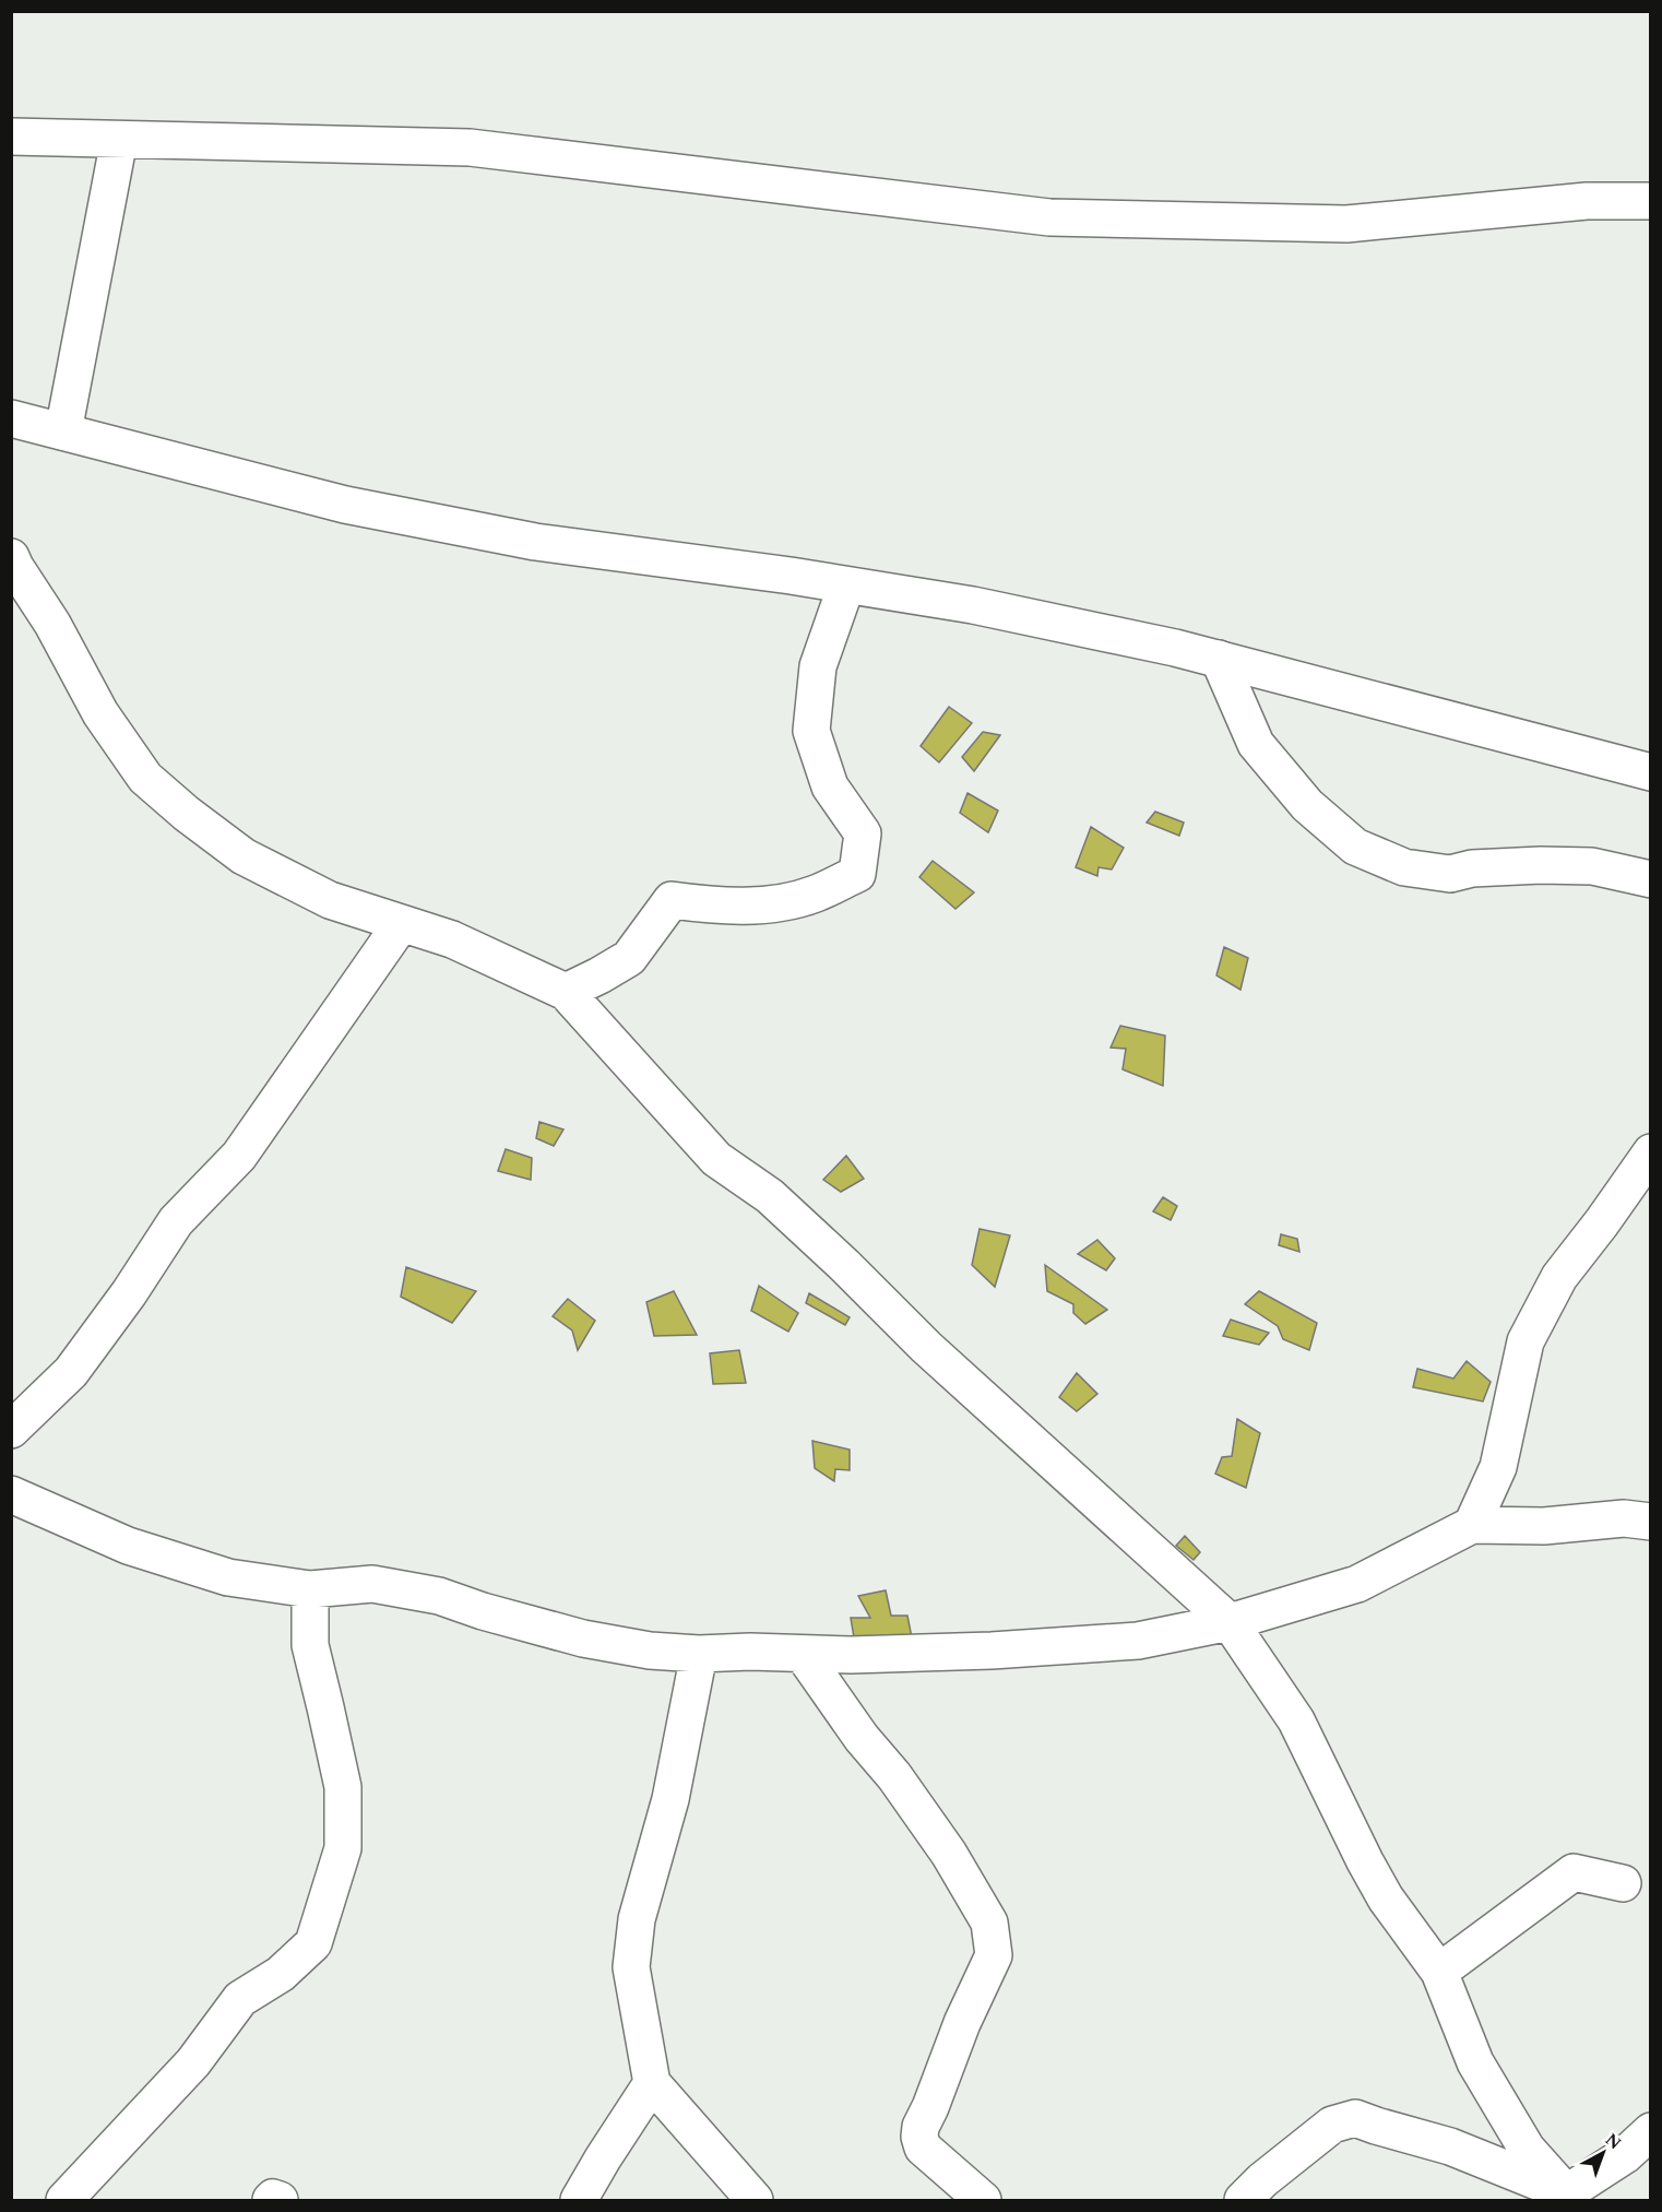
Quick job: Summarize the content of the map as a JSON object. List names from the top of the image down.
{
  "north": "top right"
}
